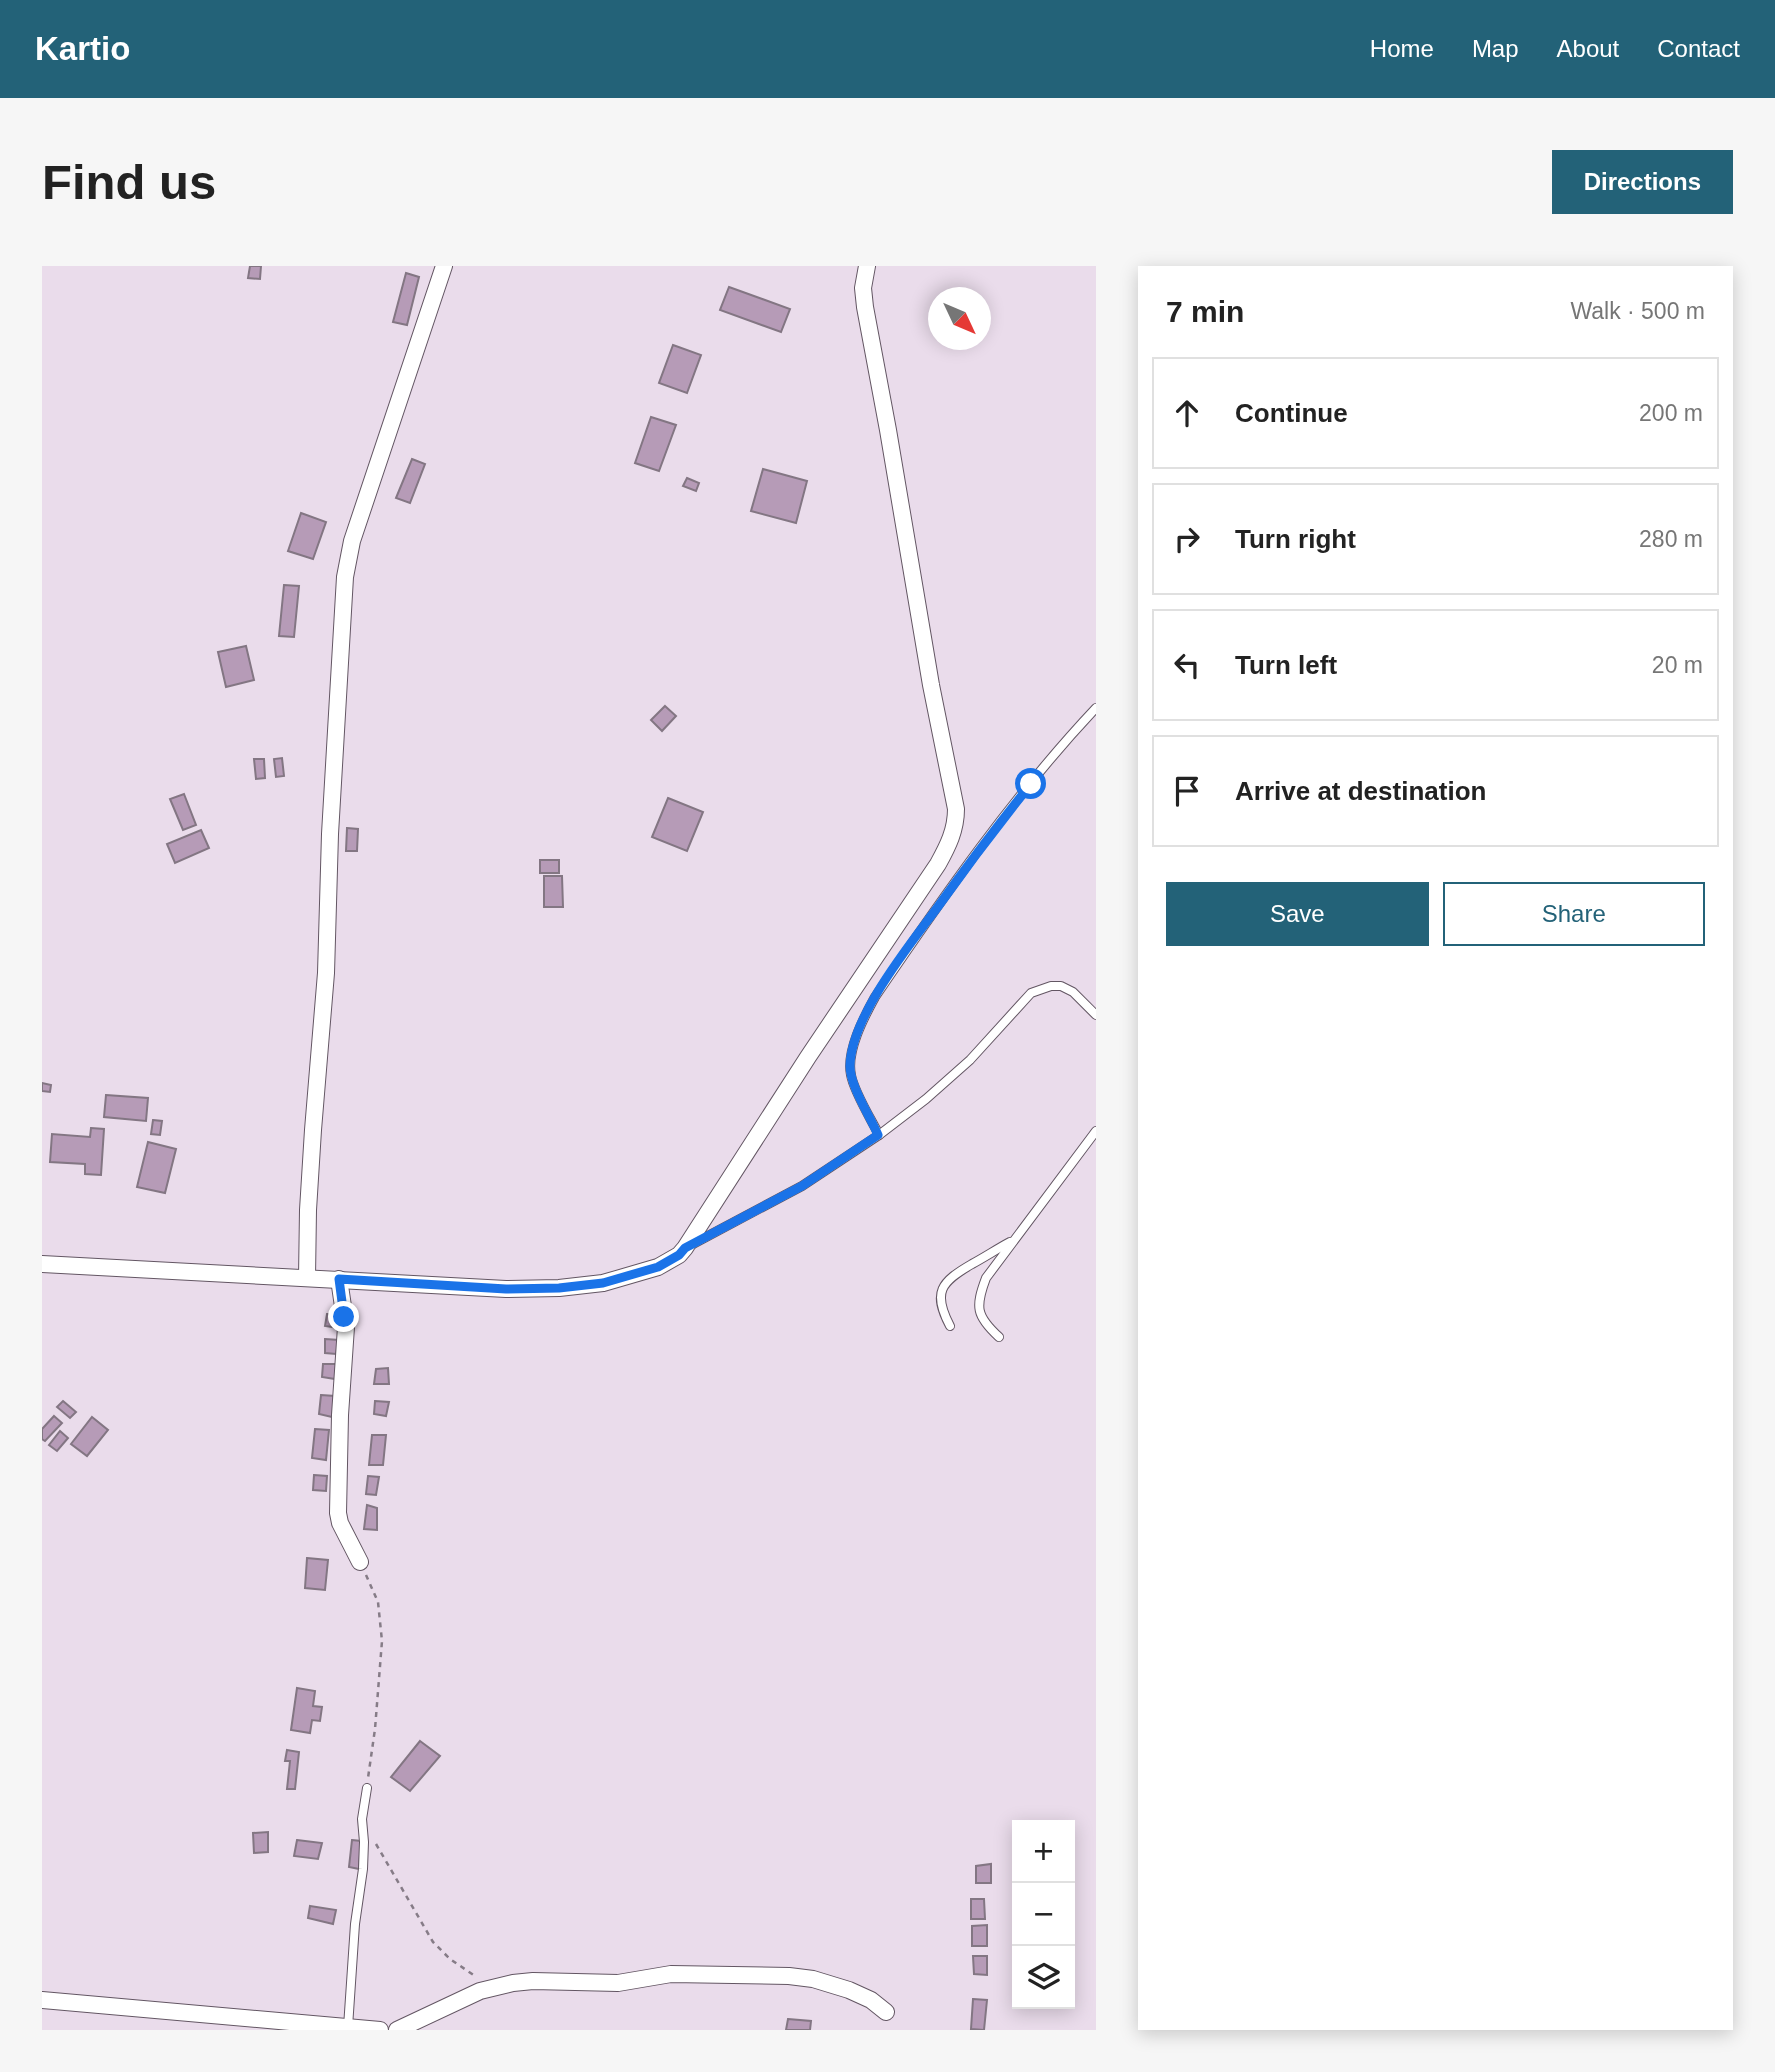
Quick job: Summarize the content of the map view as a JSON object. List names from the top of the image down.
{
  "north": "bottom right",
  "page": {
    "header": "Kartio",
    "nav": [
      "Home",
      "Map",
      "About",
      "Contact"
    ],
    "buttons": [
      "Directions",
      ["Save", "Share"]
    ],
    "title": "Find us",
    "heading": ["7 min", "Walk · 500 m"],
    "list": [
      ["Continue", "200 m"],
      ["Turn right", "280 m"],
      ["Turn left", "20 m"],
      "Arrive at destination"
    ],
    "map_buttons": ["+", "−"]
  }
}
